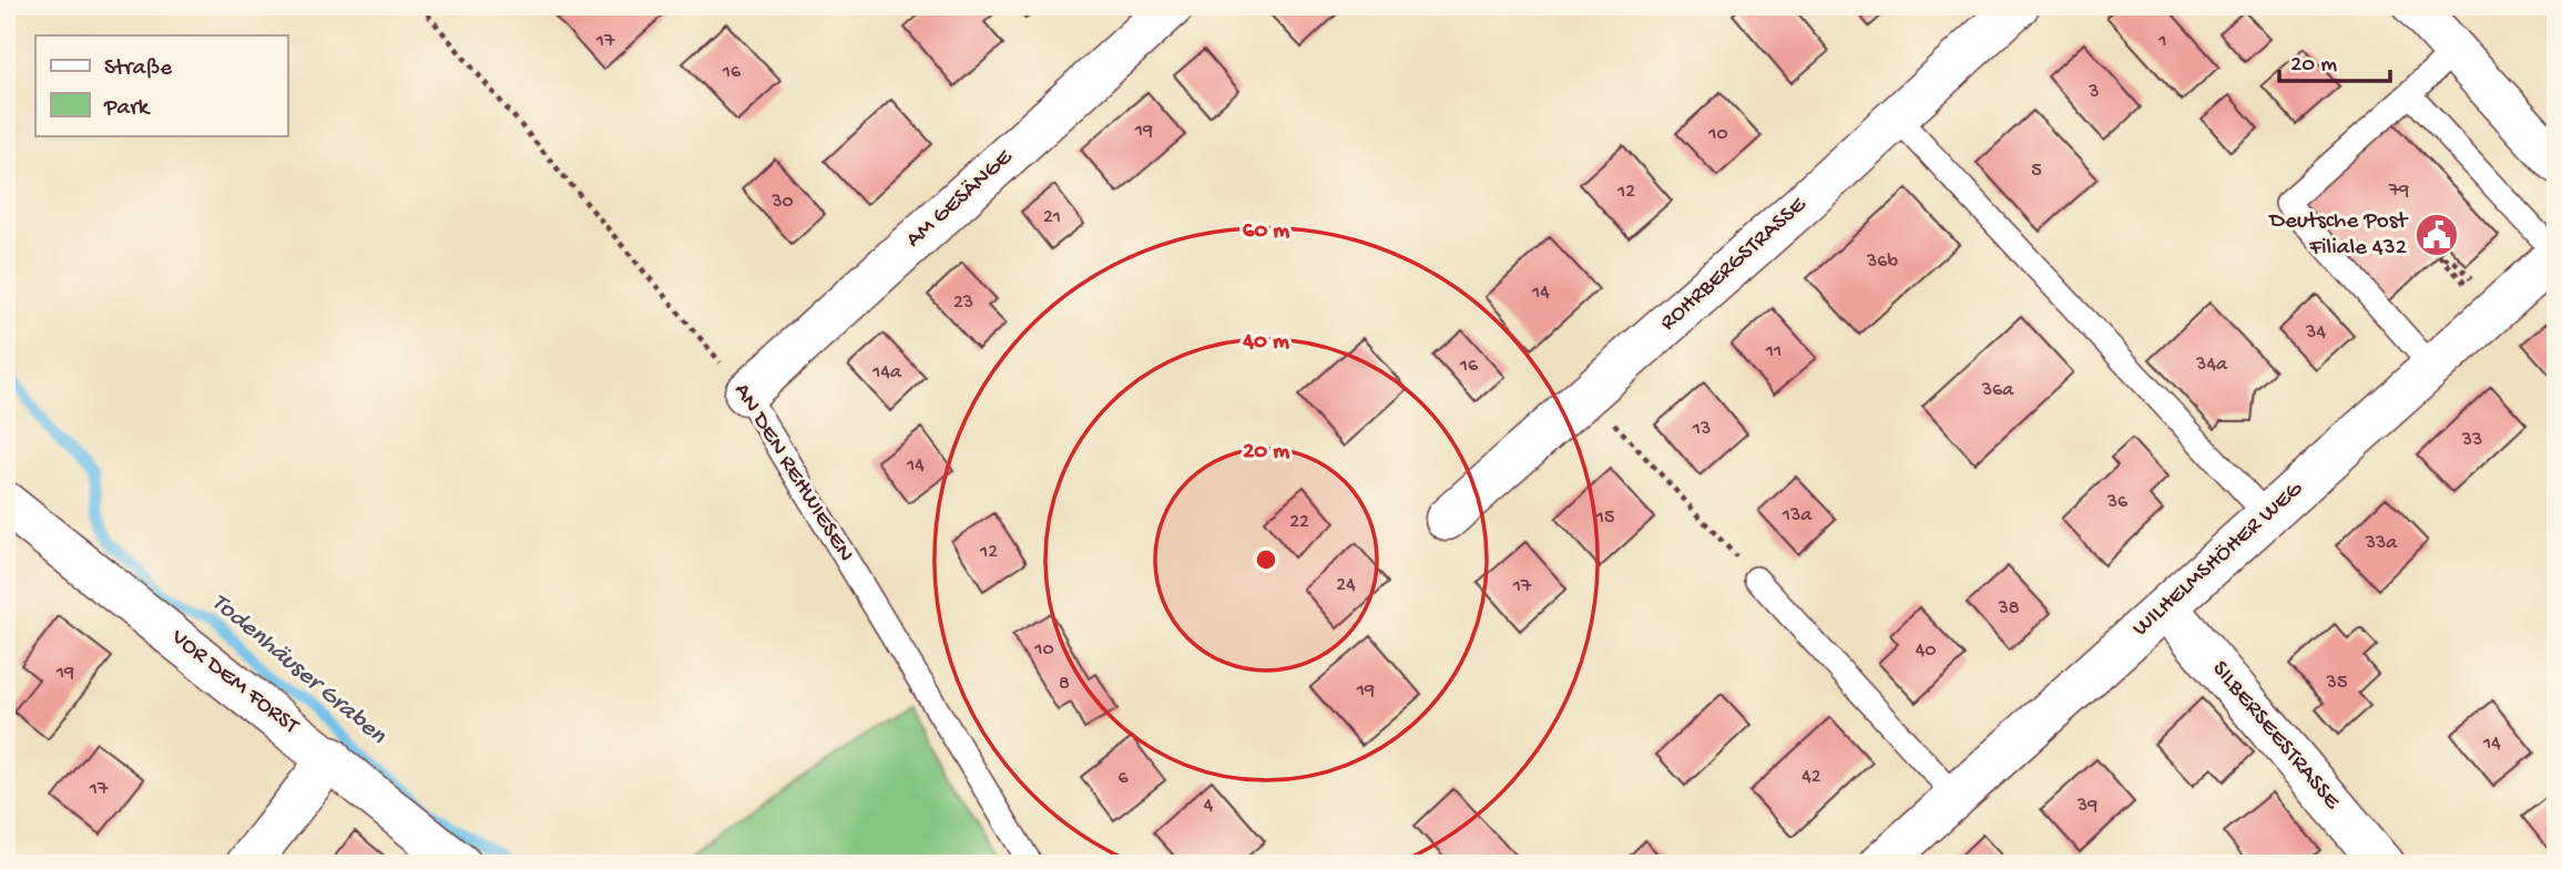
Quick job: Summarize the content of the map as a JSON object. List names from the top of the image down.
{
  "streets": {
    "street": [
      "AM GESÄNGE",
      "ROHRBERGSTRASSE",
      "WILHELMSHÖHER WEG",
      "VOR DEM FORST",
      "SILBERSEESTRASSE"
    ],
    "lane": ["AN DEN REHWIESEN"]
  },
  "crossings": [
    ["AM GESÄNGE", "AN DEN REHWIESEN"],
    ["WILHELMSHÖHER WEG", "SILBERSEESTRASSE"]
  ],
  "water": ["Todenhäuser Graben"],
  "places": {
    "public building": ["Deutsche Post Filiale 432"]
  },
  "house_numbers": [
    "17",
    "1",
    "16",
    "3",
    "19",
    "10",
    "5",
    "79",
    "12",
    "30",
    "21",
    "36b",
    "14",
    "23",
    "34",
    "11",
    "34a",
    "16",
    "14a",
    "36a",
    "13",
    "33",
    "14",
    "36",
    "13a",
    "15",
    "22",
    "33a",
    "12",
    "24",
    "17",
    "38",
    "10",
    "40",
    "19",
    "35",
    "8",
    "19",
    "14",
    "42",
    "6",
    "17",
    "4",
    "39"
  ],
  "legend": ["Straße", "Park"],
  "scale_bar": "20 m",
  "rings": ["60 m", "40 m", "20 m"]
}
